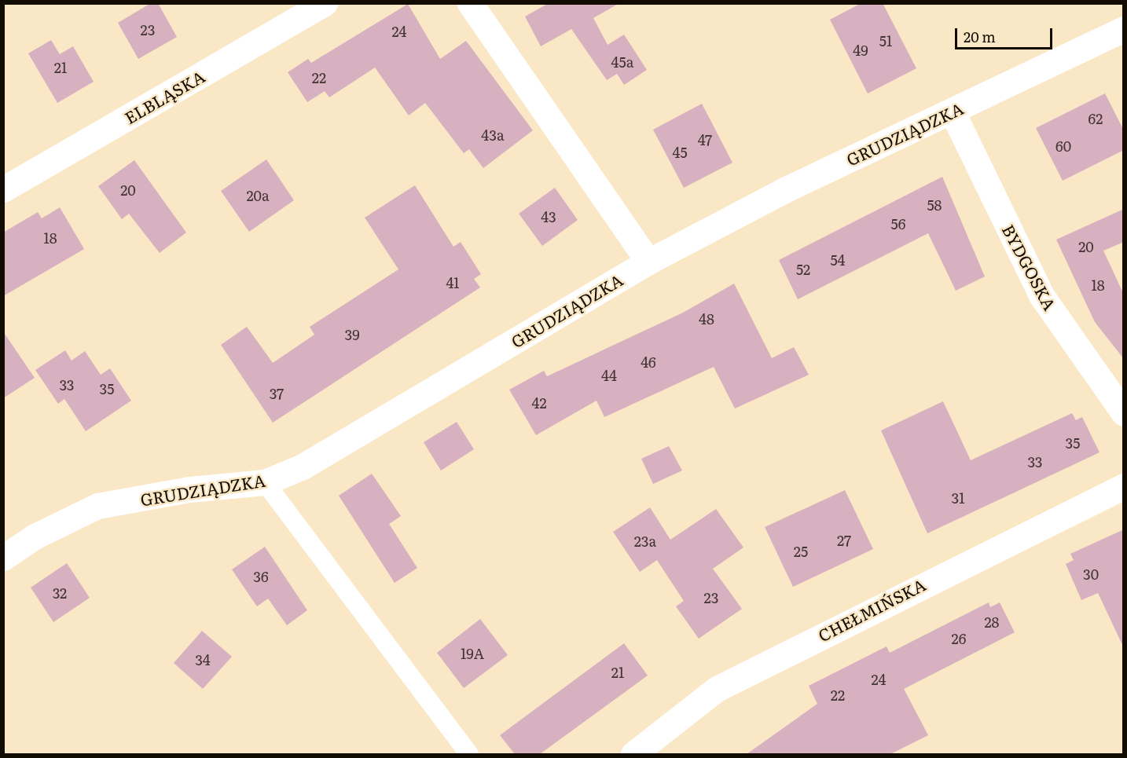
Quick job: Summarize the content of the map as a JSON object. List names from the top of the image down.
{
  "streets": {
    "street": [
      "ELBLĄSKA",
      "GRUDZIĄDZKA",
      "BYDGOSKA",
      "CHEŁMIŃSKA"
    ]
  },
  "crossings": [
    ["GRUDZIĄDZKA", "BYDGOSKA"]
  ],
  "house_numbers": [
    "23",
    "24",
    "51",
    "49",
    "45a",
    "21",
    "22",
    "62",
    "43a",
    "47",
    "60",
    "45",
    "20",
    "20a",
    "58",
    "43",
    "56",
    "18",
    "20",
    "54",
    "52",
    "41",
    "18",
    "48",
    "39",
    "46",
    "44",
    "33",
    "35",
    "37",
    "42",
    "35",
    "33",
    "31",
    "27",
    "23a",
    "25",
    "30",
    "36",
    "32",
    "23",
    "28",
    "26",
    "19A",
    "34",
    "21",
    "24",
    "22"
  ],
  "scale_bar": "20 m"
}
